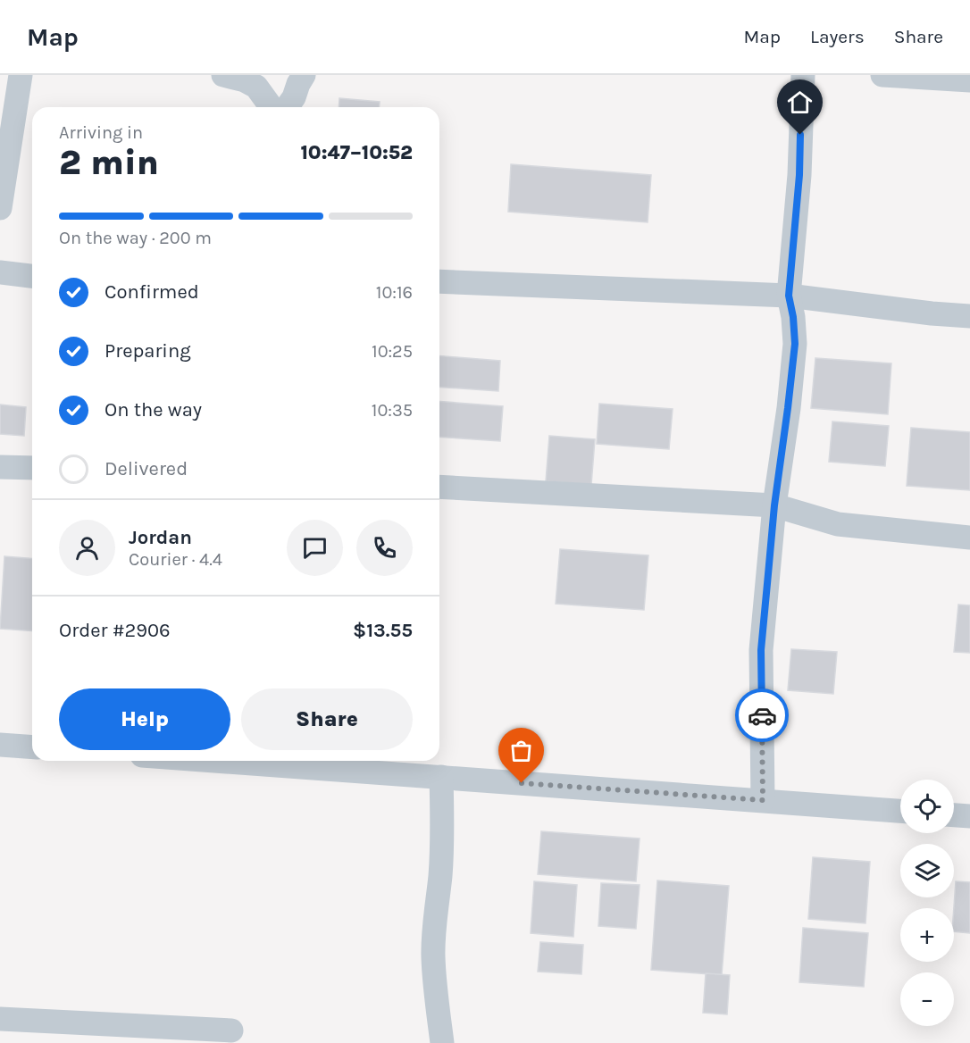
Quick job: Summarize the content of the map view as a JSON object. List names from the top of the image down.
{
  "page": {
    "header": "Map",
    "nav": ["Map", "Layers", "Share"],
    "heading": ["2 min", "Arriving in", "10:47–10:52"],
    "panel": [
      "Jordan",
      "Courier · 4.4",
      "Order #2906",
      "$13.55"
    ],
    "bar": "On the way · 200 m",
    "list": [
      ["Confirmed", "10:16"],
      ["Preparing", "10:25"],
      ["On the way", "10:35"],
      "Delivered"
    ],
    "buttons": ["Help", "Share"],
    "map_buttons": ["+", "−"]
  }
}
